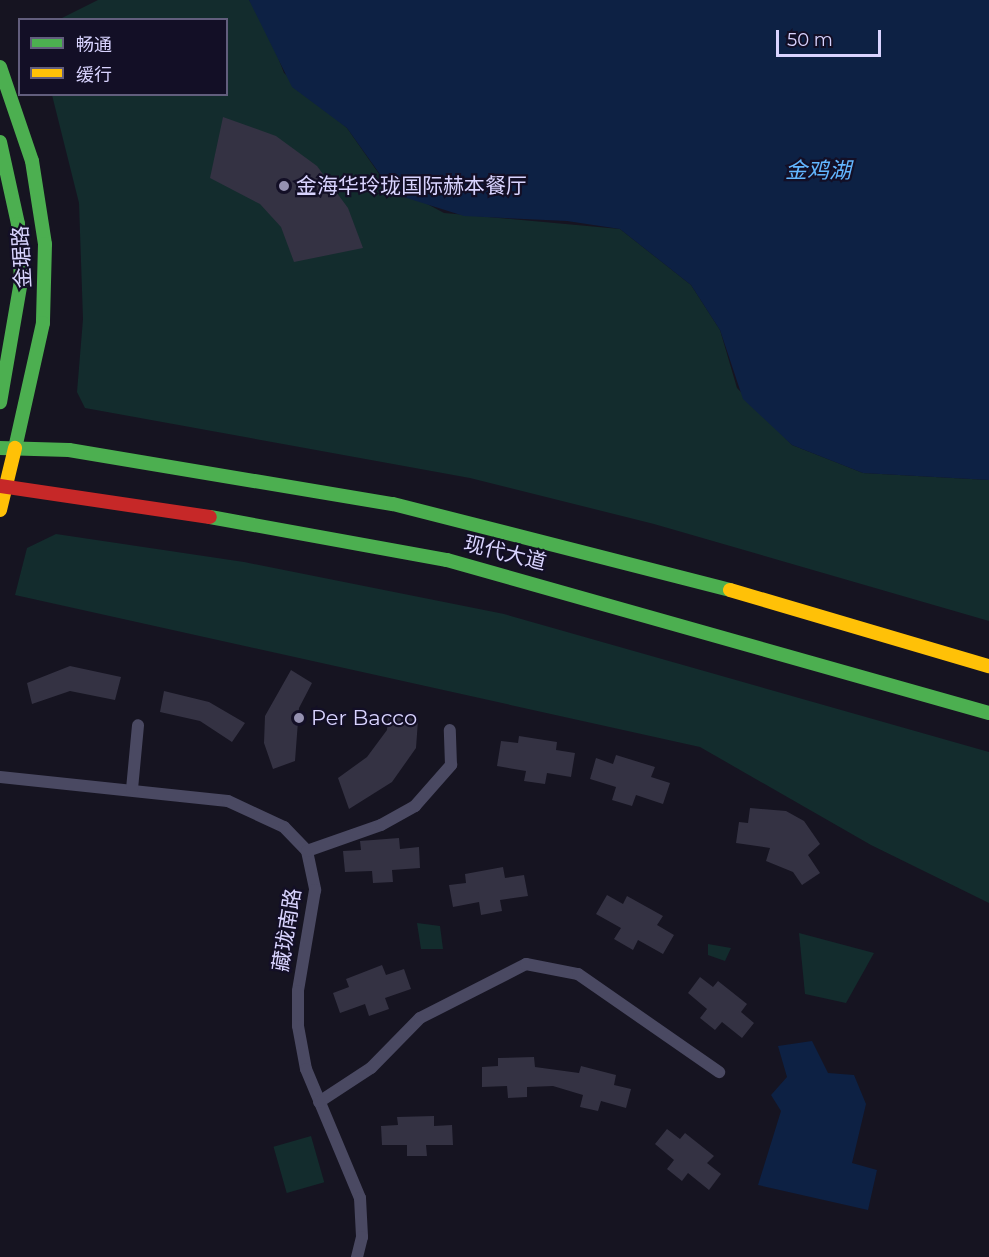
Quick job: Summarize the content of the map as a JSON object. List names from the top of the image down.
{
  "streets": {
    "main road": ["金琚路", "现代大道"],
    "street": ["藏珑南路"]
  },
  "crossings": [
    ["金琚路", "现代大道"]
  ],
  "water": ["金鸡湖"],
  "places": ["金海华玲珑国际赫本餐厅", "Per Bacco"],
  "legend": ["畅通", "缓行"],
  "scale_bar": "50 m"
}
